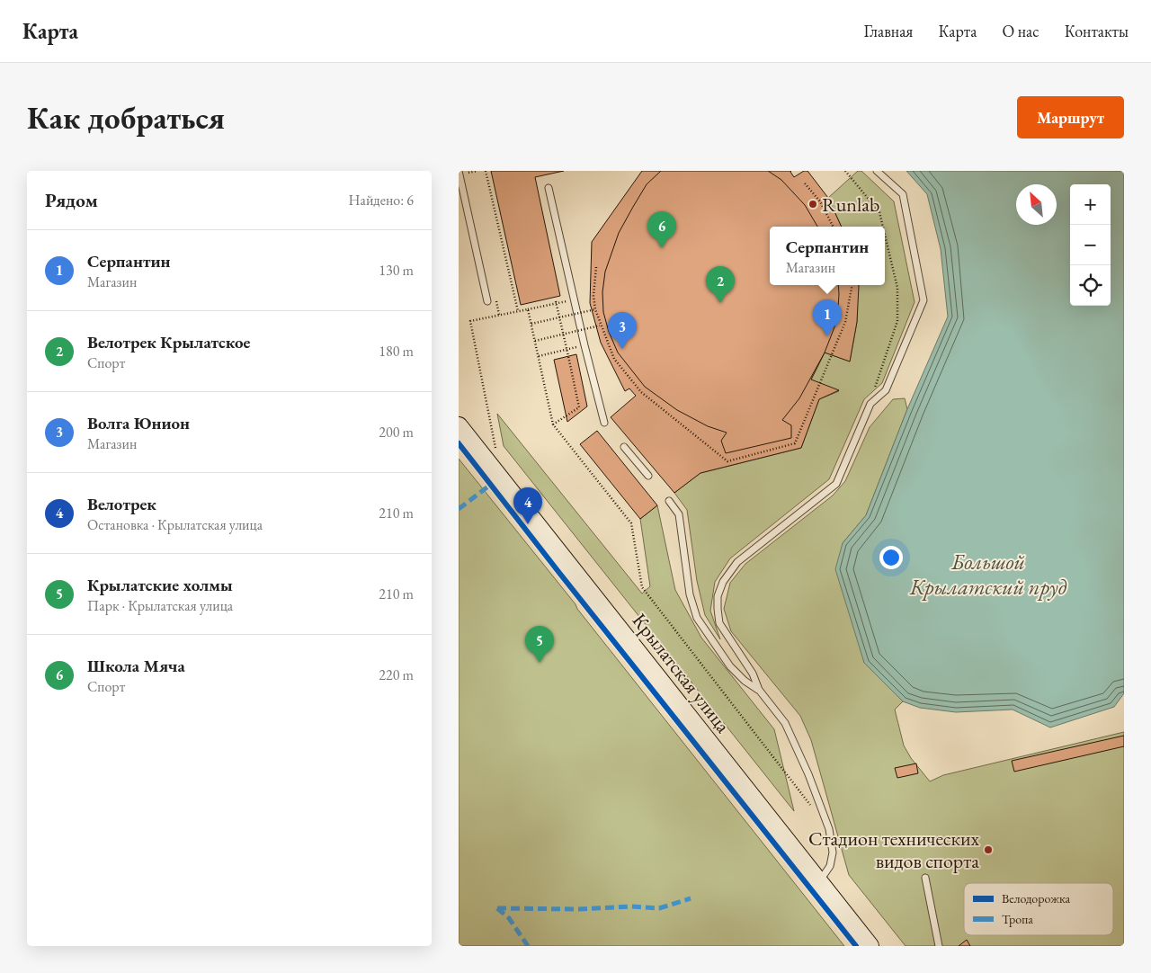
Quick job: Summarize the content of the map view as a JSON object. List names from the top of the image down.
{
  "streets": {
    "main road": ["Крылатская улица"]
  },
  "water": ["Большой Крылатский пруд"],
  "places": ["Runlab", "Стадион технических видов спорта"],
  "legend": ["Велодорожка", "Тропа"],
  "north": "top left",
  "page": {
    "header": "Карта",
    "nav": [
      "Главная",
      "Карта",
      "О нас",
      "Контакты"
    ],
    "buttons": "Маршрут",
    "title": "Как добраться",
    "heading": ["Рядом", "Найдено: 6"],
    "map_buttons": ["+", "−"],
    "pins": [
      "6",
      "2",
      "1",
      "3",
      "4",
      "5"
    ],
    "popup": ["Серпантин", "Магазин"],
    "list": [
      {
        "mark": "1",
        "name": "Серпантин",
        "note": "Магазин",
        "value": "130 m"
      },
      {
        "mark": "2",
        "name": "Велотрек Крылатское",
        "note": "Спорт",
        "value": "180 m"
      },
      {
        "mark": "3",
        "name": "Волга Юнион",
        "note": "Магазин",
        "value": "200 m"
      },
      {
        "mark": "4",
        "name": "Велотрек",
        "note": "Остановка · Крылатская улица",
        "value": "210 m"
      },
      {
        "mark": "5",
        "name": "Крылатские холмы",
        "note": "Парк · Крылатская улица",
        "value": "210 m"
      },
      {
        "mark": "6",
        "name": "Школа Мяча",
        "note": "Спорт",
        "value": "220 m"
      }
    ]
  }
}
